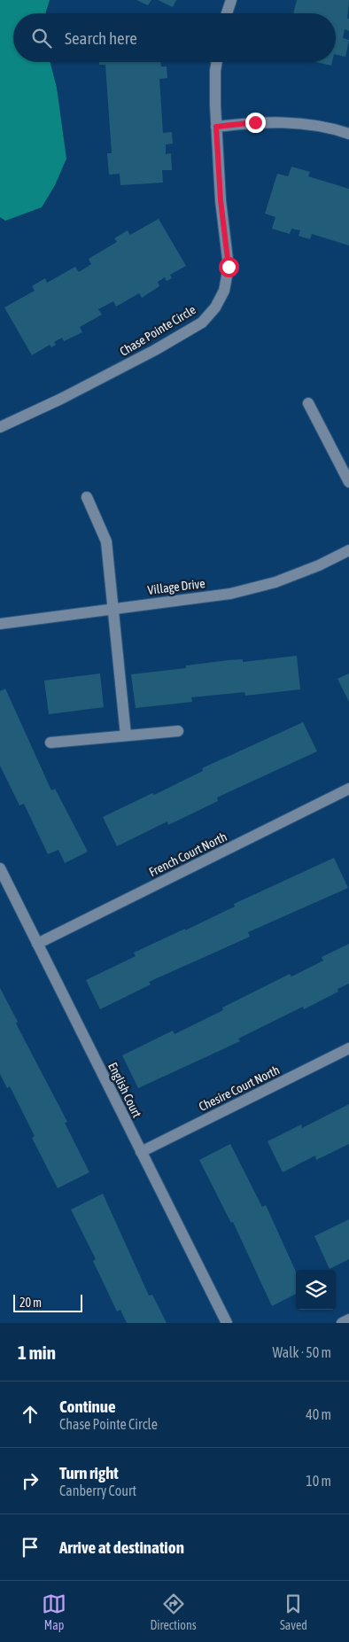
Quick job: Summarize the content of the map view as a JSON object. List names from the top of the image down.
{
  "streets": {
    "street": [
      "Chase Pointe Circle",
      "Village Drive",
      "French Court North",
      "Chesire Court North",
      "English Court"
    ]
  },
  "crossings": [
    ["French Court North", "English Court"],
    ["Chesire Court North", "English Court"]
  ],
  "scale_bar": "20 m",
  "page": {
    "search": "Search here",
    "scale": "20 m",
    "heading": ["1 min", "Walk · 50 m"],
    "list": [
      ["Continue", "Chase Pointe Circle", "40 m"],
      ["Turn right", "Canberry Court", "10 m"],
      "Arrive at destination"
    ],
    "nav": ["Map", "Directions", "Saved"]
  }
}
